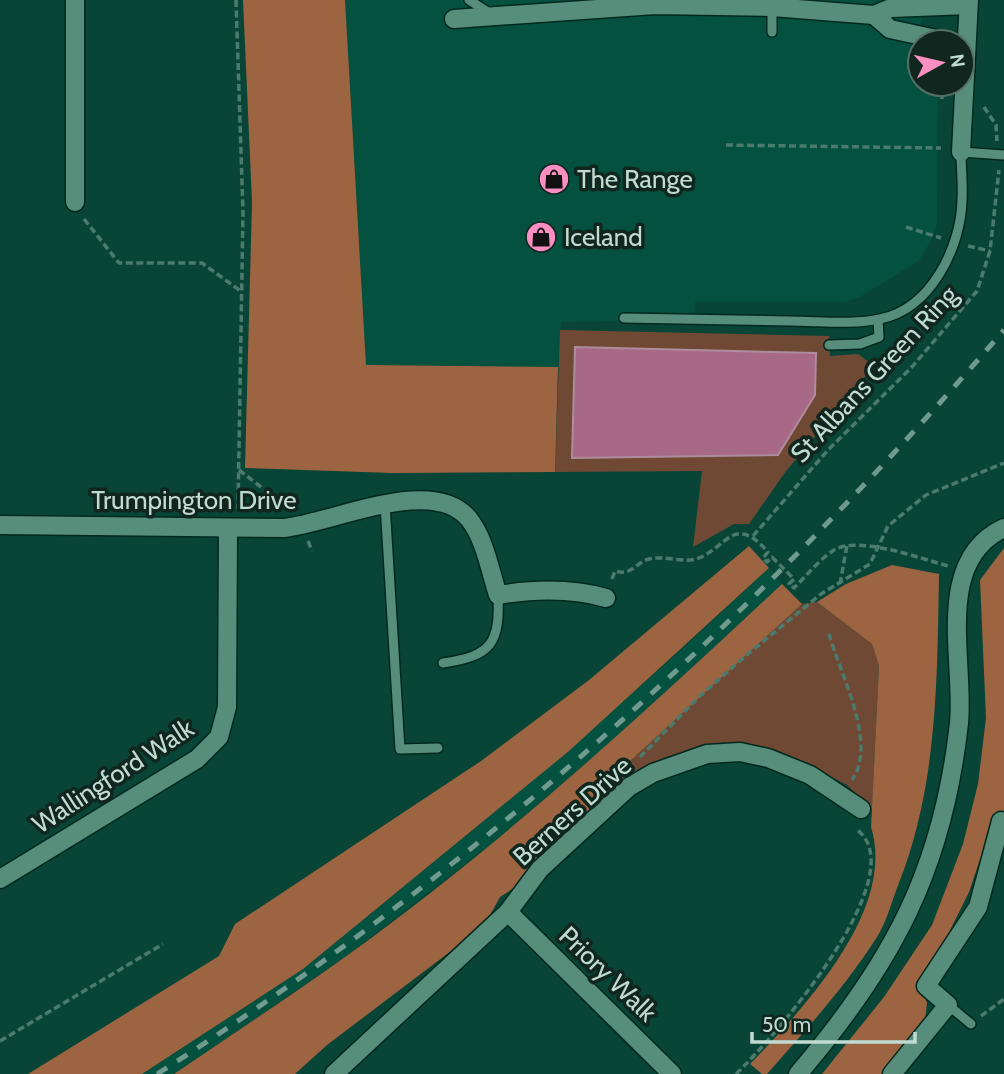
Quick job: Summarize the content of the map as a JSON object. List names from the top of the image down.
{
  "streets": {
    "street": [
      "Trumpington Drive",
      "Wallingford Walk",
      "Berners Drive",
      "Priory Walk"
    ],
    "path": ["St Albans Green Ring"]
  },
  "crossings": [
    ["Trumpington Drive", "Wallingford Walk"],
    ["Berners Drive", "Priory Walk"]
  ],
  "places": {
    "shop": ["The Range", "Iceland"]
  },
  "scale_bar": "50 m",
  "north": "right"
}
